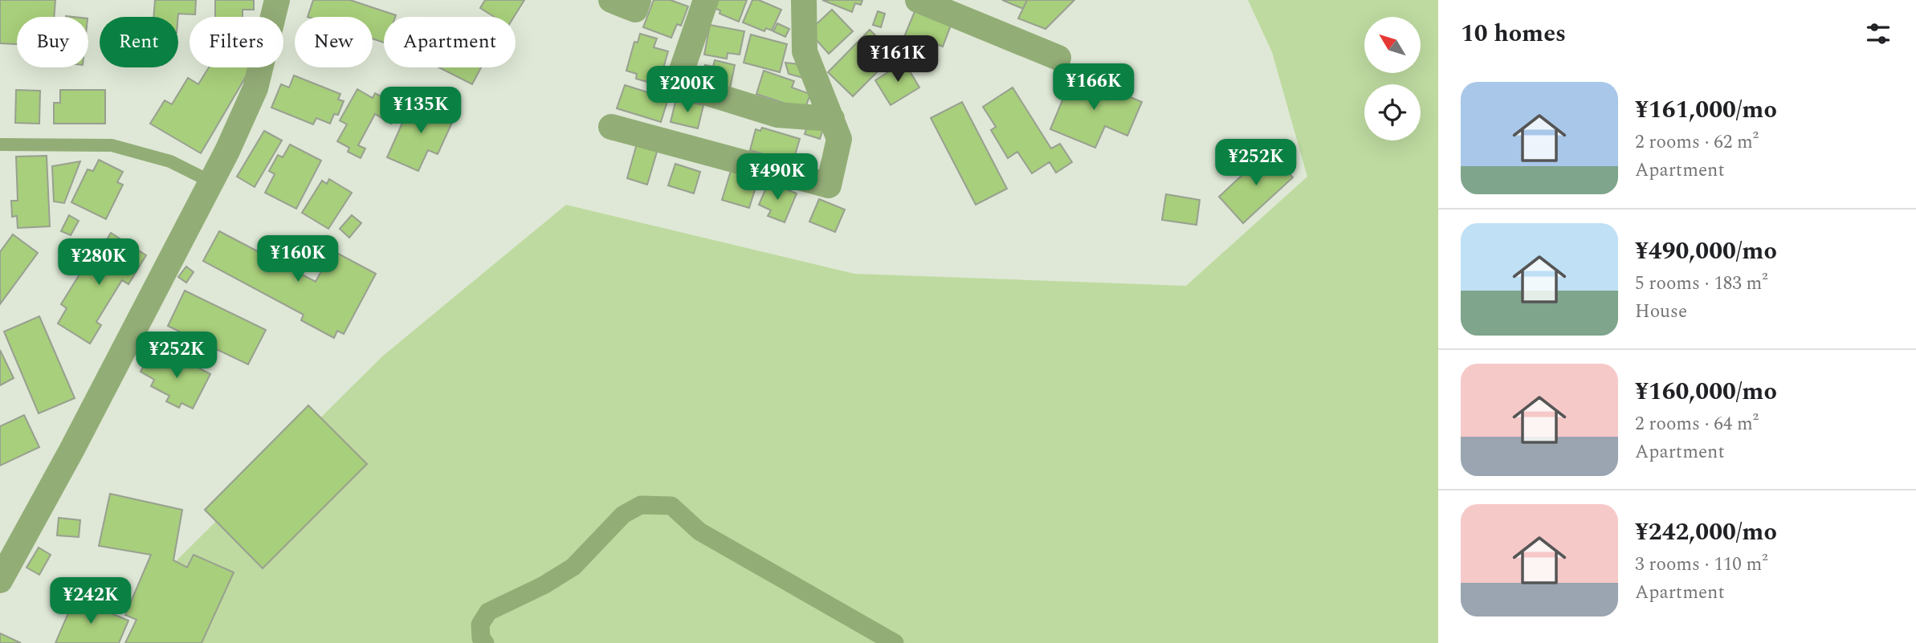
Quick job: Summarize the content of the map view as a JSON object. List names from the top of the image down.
{
  "north": "top left",
  "page": {
    "heading": "10 homes",
    "chip": [
      "Buy",
      "Rent",
      "Filters",
      "New",
      "Apartment"
    ],
    "price": [
      "¥161K",
      "¥166K",
      "¥200K",
      "¥135K",
      "¥252K",
      "¥490K",
      "¥160K",
      "¥280K",
      "¥252K",
      "¥242K"
    ],
    "list": [
      {
        "name": "¥161,000/mo",
        "note": "2 rooms · 62 m² · Apartment"
      },
      {
        "name": "¥490,000/mo",
        "note": "5 rooms · 183 m² · House"
      },
      {
        "name": "¥160,000/mo",
        "note": "2 rooms · 64 m² · Apartment"
      },
      {
        "name": "¥242,000/mo",
        "note": "3 rooms · 110 m² · Apartment"
      }
    ]
  }
}
